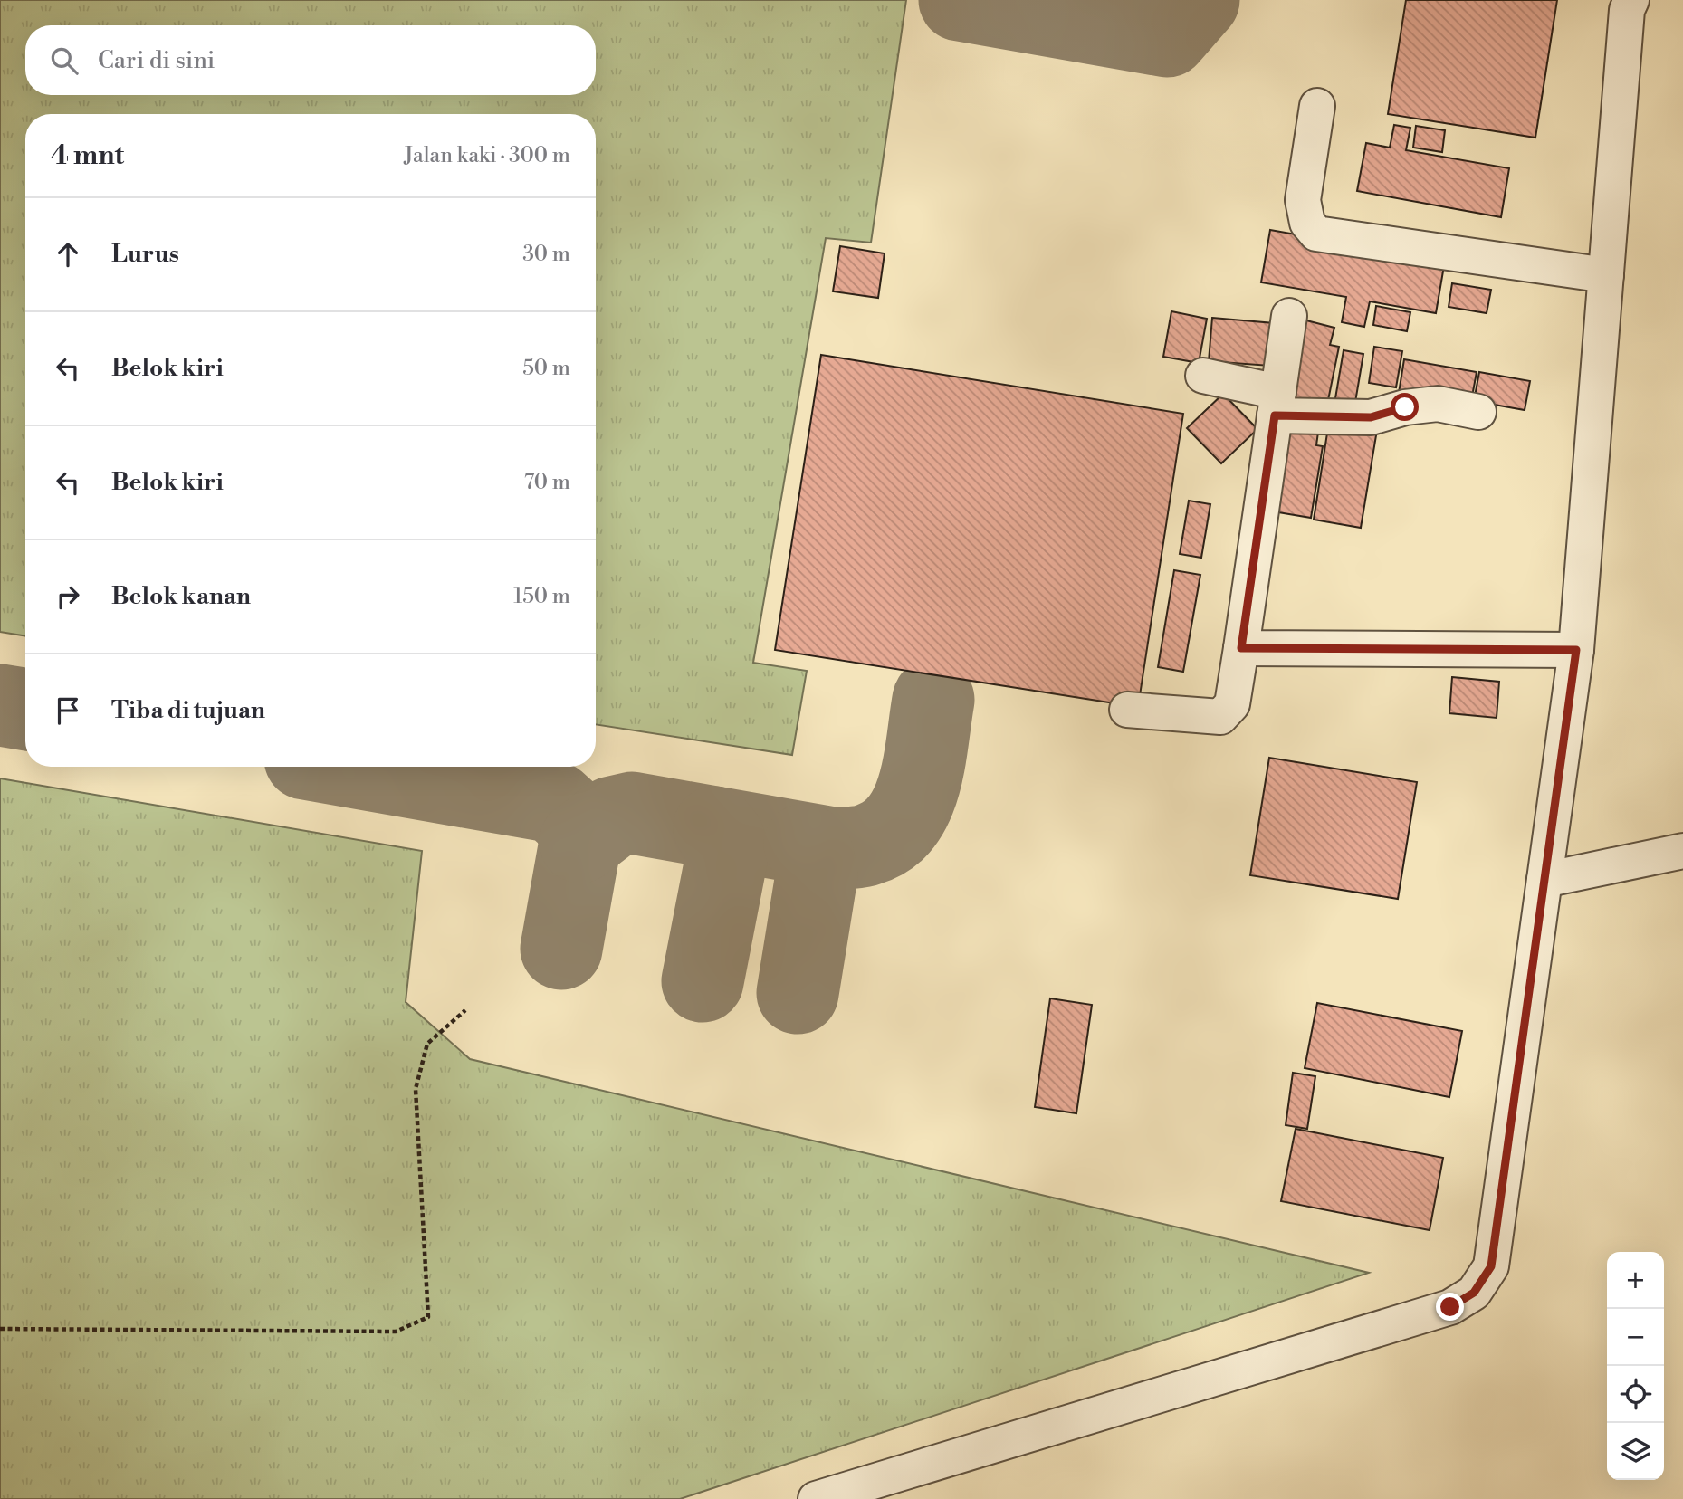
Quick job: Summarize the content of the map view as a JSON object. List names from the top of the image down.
{
  "page": {
    "search": "Cari di sini",
    "heading": ["4 mnt", "Jalan kaki · 300 m"],
    "list": [
      ["Lurus", "30 m"],
      ["Belok kiri", "50 m"],
      ["Belok kiri", "70 m"],
      ["Belok kanan", "150 m"],
      "Tiba di tujuan"
    ],
    "map_buttons": ["+", "−"]
  }
}
